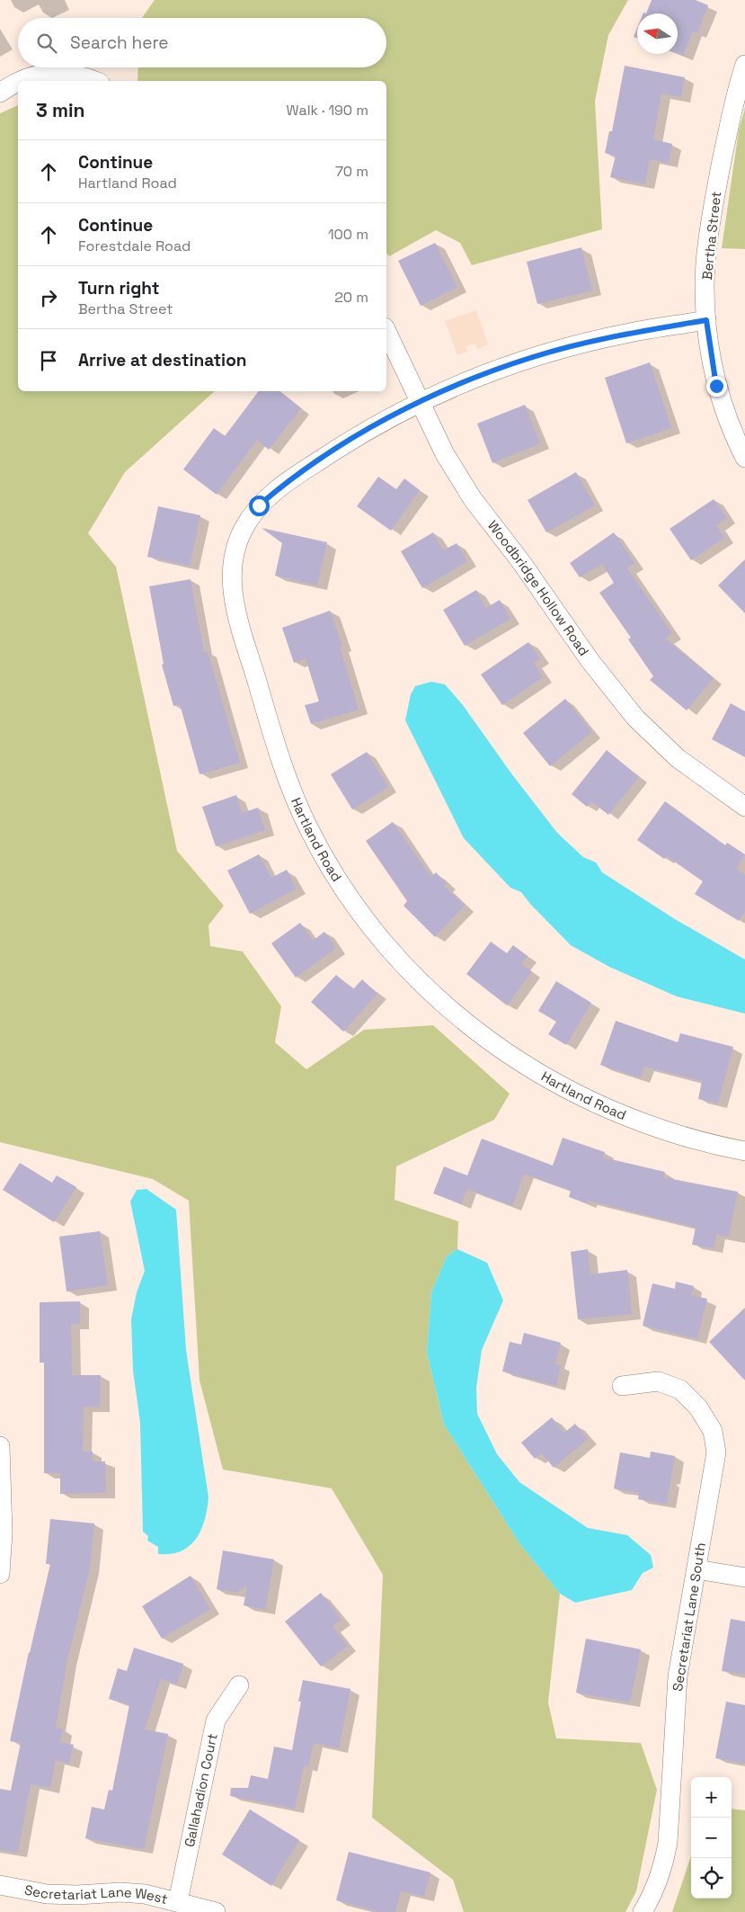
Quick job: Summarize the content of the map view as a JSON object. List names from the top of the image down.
{
  "streets": {
    "street": [
      "Bertha Street",
      "Woodbridge Hollow Road",
      "Hartland Road",
      "Secretariat Lane South",
      "Gallahadion Court",
      "Secretariat Lane West"
    ]
  },
  "crossings": [
    ["Bertha Street", "Hartland Road"],
    ["Woodbridge Hollow Road", "Hartland Road"],
    ["Gallahadion Court", "Secretariat Lane West"]
  ],
  "north": "left",
  "page": {
    "search": "Search here",
    "heading": ["3 min", "Walk · 190 m"],
    "list": [
      ["Continue", "Hartland Road", "70 m"],
      ["Continue", "Forestdale Road", "100 m"],
      ["Turn right", "Bertha Street", "20 m"],
      "Arrive at destination"
    ],
    "map_buttons": ["+", "−"]
  }
}
